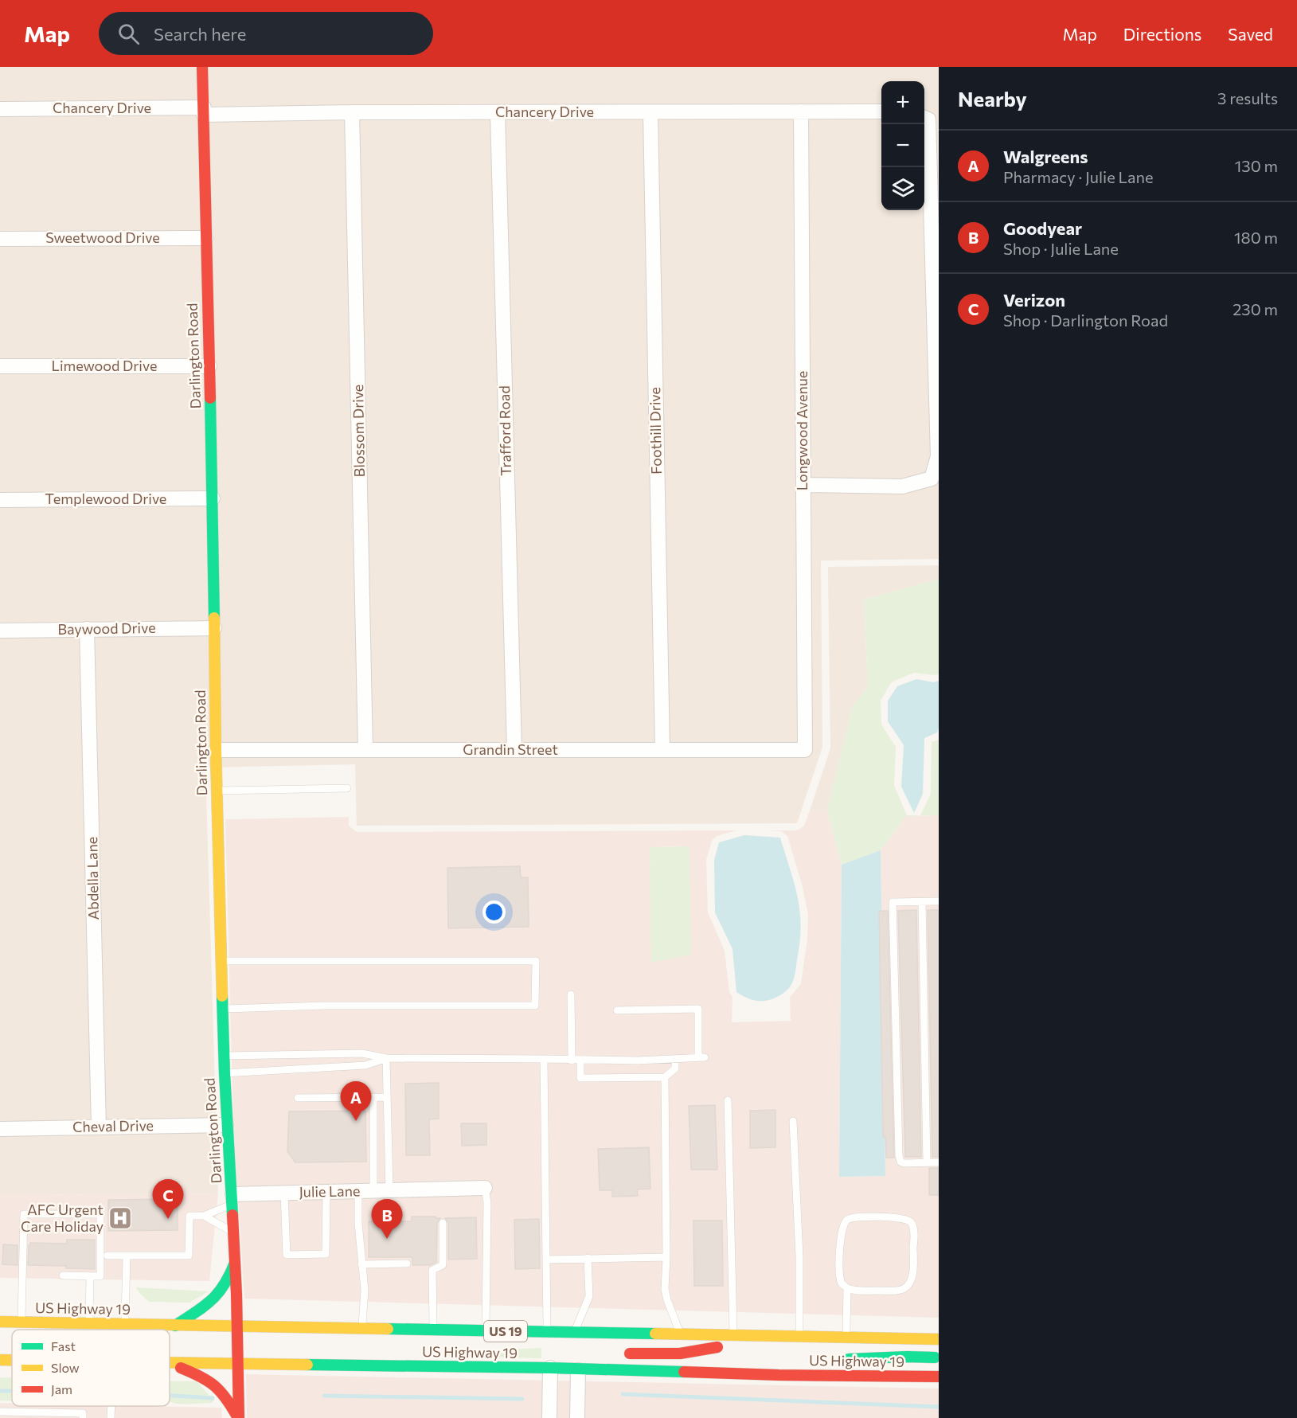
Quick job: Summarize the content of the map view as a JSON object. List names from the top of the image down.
{
  "streets": {
    "main road": ["Darlington Road", "US Highway 19", "US 19"],
    "street": [
      "Chancery Drive",
      "Sweetwood Drive",
      "Limewood Drive",
      "Blossom Drive",
      "Trafford Road",
      "Foothill Drive",
      "Longwood Avenue",
      "Templewood Drive",
      "Baywood Drive",
      "Grandin Street",
      "Abdella Lane",
      "Cheval Drive",
      "Julie Lane"
    ]
  },
  "crossings": [
    ["Chancery Drive", "Darlington Road"],
    ["Chancery Drive", "Blossom Drive"],
    ["Chancery Drive", "Trafford Road"],
    ["Chancery Drive", "Foothill Drive"],
    ["Chancery Drive", "Longwood Avenue"],
    ["Sweetwood Drive", "Darlington Road"],
    ["Darlington Road", "Limewood Drive"],
    ["Darlington Road", "Templewood Drive"],
    ["Darlington Road", "Baywood Drive"],
    ["Darlington Road", "Grandin Street"],
    ["Darlington Road", "Cheval Drive"],
    ["Darlington Road", "Julie Lane"],
    ["Darlington Road", "US Highway 19"],
    ["Blossom Drive", "Grandin Street"],
    ["Trafford Road", "Grandin Street"],
    ["Foothill Drive", "Grandin Street"],
    ["Longwood Avenue", "Grandin Street"],
    ["Baywood Drive", "Abdella Lane"],
    ["Abdella Lane", "Cheval Drive"]
  ],
  "places": {
    "hospital": ["AFC Urgent Care Holiday"]
  },
  "legend": ["Fast", "Slow", "Jam"],
  "page": {
    "header": "Map",
    "search": "Search here",
    "nav": ["Map", "Directions", "Saved"],
    "heading": ["Nearby", "3 results"],
    "map_buttons": ["+", "−"],
    "list": [
      {
        "mark": "A",
        "name": "Walgreens",
        "note": "Pharmacy · Julie Lane",
        "value": "130 m"
      },
      {
        "mark": "B",
        "name": "Goodyear",
        "note": "Shop · Julie Lane",
        "value": "180 m"
      },
      {
        "mark": "C",
        "name": "Verizon",
        "note": "Shop · Darlington Road",
        "value": "230 m"
      }
    ],
    "pins": ["A", "C", "B"]
  }
}
